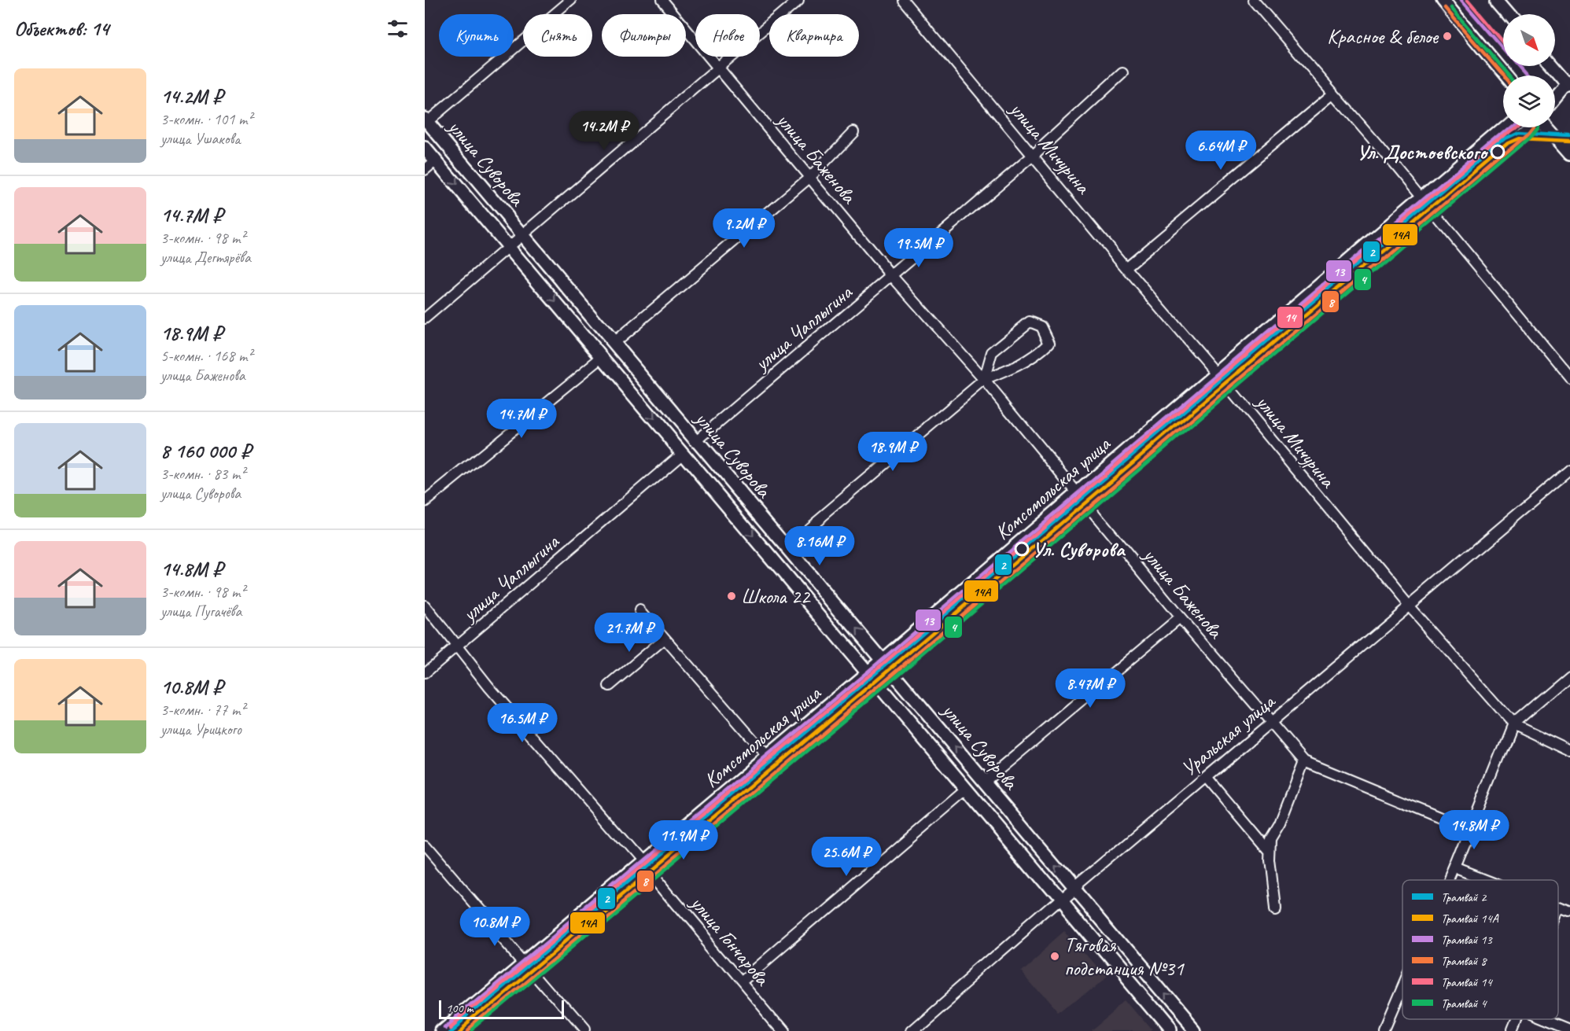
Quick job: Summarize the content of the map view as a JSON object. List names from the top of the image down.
{
  "streets": {
    "main road": ["улица Суворова", "Комсомольская улица"],
    "street": [
      "улица Мичурина",
      "улица Баженова",
      "улица Чаплыгина",
      "Уральская улица",
      "улица Гончарова"
    ]
  },
  "crossings": [
    ["улица Мичурина", "улица Чаплыгина"],
    ["улица Мичурина", "Комсомольская улица"],
    ["улица Мичурина", "Уральская улица"],
    ["улица Баженова", "улица Чаплыгина"],
    ["улица Баженова", "Комсомольская улица"],
    ["улица Баженова", "Уральская улица"],
    ["улица Суворова", "улица Чаплыгина"],
    ["улица Суворова", "Комсомольская улица"],
    ["улица Суворова", "Уральская улица"],
    ["улица Чаплыгина", "улица Гончарова"],
    ["Комсомольская улица", "улица Гончарова"]
  ],
  "places": [
    "Красное & белое",
    "Ул. Достоевского",
    "Ул. Суворова",
    "Школа 22",
    "Тяговая подстанция №31"
  ],
  "lines": [
    "tram line 13",
    "tram line 14",
    "tram line 8",
    "tram line 4",
    "tram line 2",
    "tram line 14А"
  ],
  "legend": [
    "Трамвай 2",
    "Трамвай 14А",
    "Трамвай 13",
    "Трамвай 8",
    "Трамвай 14",
    "Трамвай 4"
  ],
  "scale_bar": "100 m",
  "north": "bottom right",
  "page": {
    "heading": "Объектов: 14",
    "chip": [
      "Купить",
      "Снять",
      "Фильтры",
      "Новое",
      "Квартира"
    ],
    "list": [
      {
        "name": "14.2M ₽",
        "note": "3-комн. · 101 m² · улица Ушакова"
      },
      {
        "name": "14.7M ₽",
        "note": "3-комн. · 98 m² · улица Дегтярёва"
      },
      {
        "name": "18.9M ₽",
        "note": "5-комн. · 168 m² · улица Баженова"
      },
      {
        "name": "8 160 000 ₽",
        "note": "3-комн. · 83 m² · улица Суворова"
      },
      {
        "name": "14.8M ₽",
        "note": "3-комн. · 98 m² · улица Пугачёва"
      },
      {
        "name": "10.8M ₽",
        "note": "3-комн. · 77 m² · улица Урицкого"
      }
    ],
    "price": [
      "14.2M ₽",
      "6.64M ₽",
      "9.2M ₽",
      "19.5M ₽",
      "14.7M ₽",
      "18.9M ₽",
      "8.16M ₽",
      "21.7M ₽",
      "8.47M ₽",
      "16.5M ₽",
      "14.8M ₽",
      "11.9M ₽",
      "25.6M ₽",
      "10.8M ₽"
    ],
    "scale": "100 m"
  }
}
